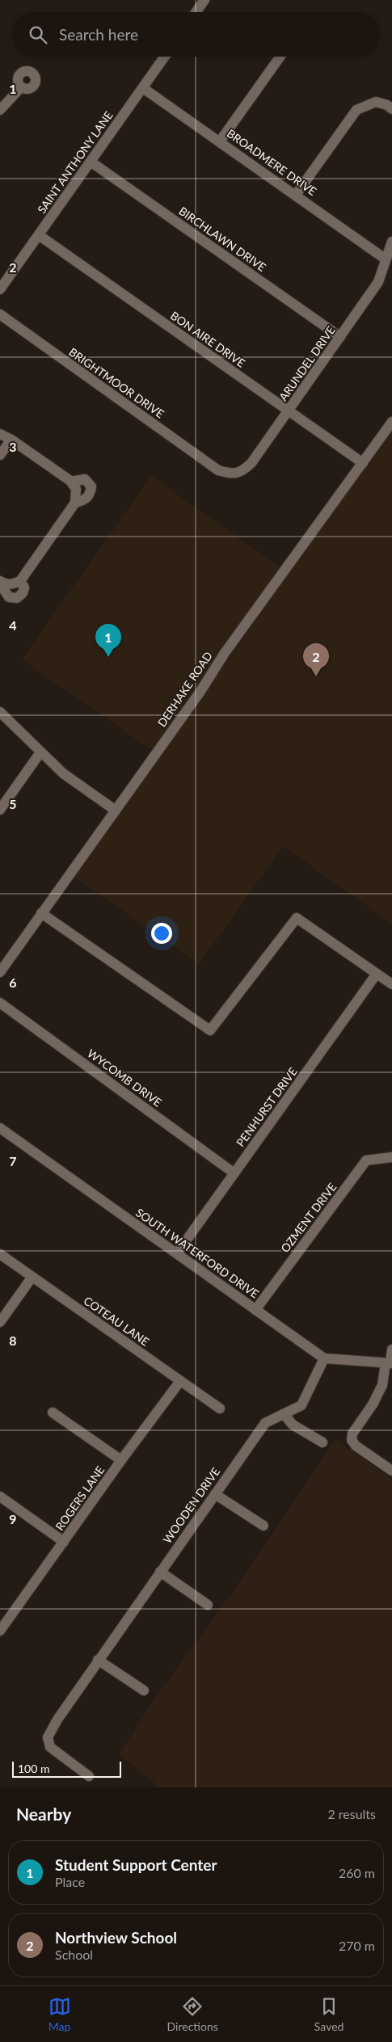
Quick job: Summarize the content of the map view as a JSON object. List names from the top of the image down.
{
  "streets": {
    "street": [
      "SAINT ANTHONY LANE",
      "BROADMERE DRIVE",
      "BIRCHLAWN DRIVE",
      "BON AIRE DRIVE",
      "ARUNDEL DRIVE",
      "BRIGHTMOOR DRIVE",
      "DERHAKE ROAD",
      "WYCOMB DRIVE",
      "PENHURST DRIVE",
      "OZMENT DRIVE",
      "SOUTH WATERFORD DRIVE",
      "COTEAU LANE",
      "ROGERS LANE",
      "WOODEN DRIVE"
    ]
  },
  "crossings": [
    ["SAINT ANTHONY LANE", "BROADMERE DRIVE"],
    ["SAINT ANTHONY LANE", "BIRCHLAWN DRIVE"],
    ["SAINT ANTHONY LANE", "BON AIRE DRIVE"],
    ["BROADMERE DRIVE", "ARUNDEL DRIVE"],
    ["BIRCHLAWN DRIVE", "ARUNDEL DRIVE"],
    ["BON AIRE DRIVE", "ARUNDEL DRIVE"],
    ["BON AIRE DRIVE", "DERHAKE ROAD"],
    ["ARUNDEL DRIVE", "BRIGHTMOOR DRIVE"],
    ["WYCOMB DRIVE", "PENHURST DRIVE"],
    ["PENHURST DRIVE", "SOUTH WATERFORD DRIVE"],
    ["OZMENT DRIVE", "SOUTH WATERFORD DRIVE"],
    ["SOUTH WATERFORD DRIVE", "WOODEN DRIVE"],
    ["COTEAU LANE", "ROGERS LANE"]
  ],
  "scale_bar": "100 m",
  "page": {
    "search": "Search here",
    "pins": ["1", "2"],
    "scale": "100 m",
    "heading": ["Nearby", "2 results"],
    "list": [
      {
        "mark": "1",
        "name": "Student Support Center",
        "note": "Place",
        "value": "260 m"
      },
      {
        "mark": "2",
        "name": "Northview School",
        "note": "School",
        "value": "270 m"
      }
    ],
    "nav": ["Map", "Directions", "Saved"]
  },
  "grid": {
    "rows": [
      "1",
      "2",
      "3",
      "4",
      "5",
      "6",
      "7",
      "8",
      "9"
    ]
  }
}
